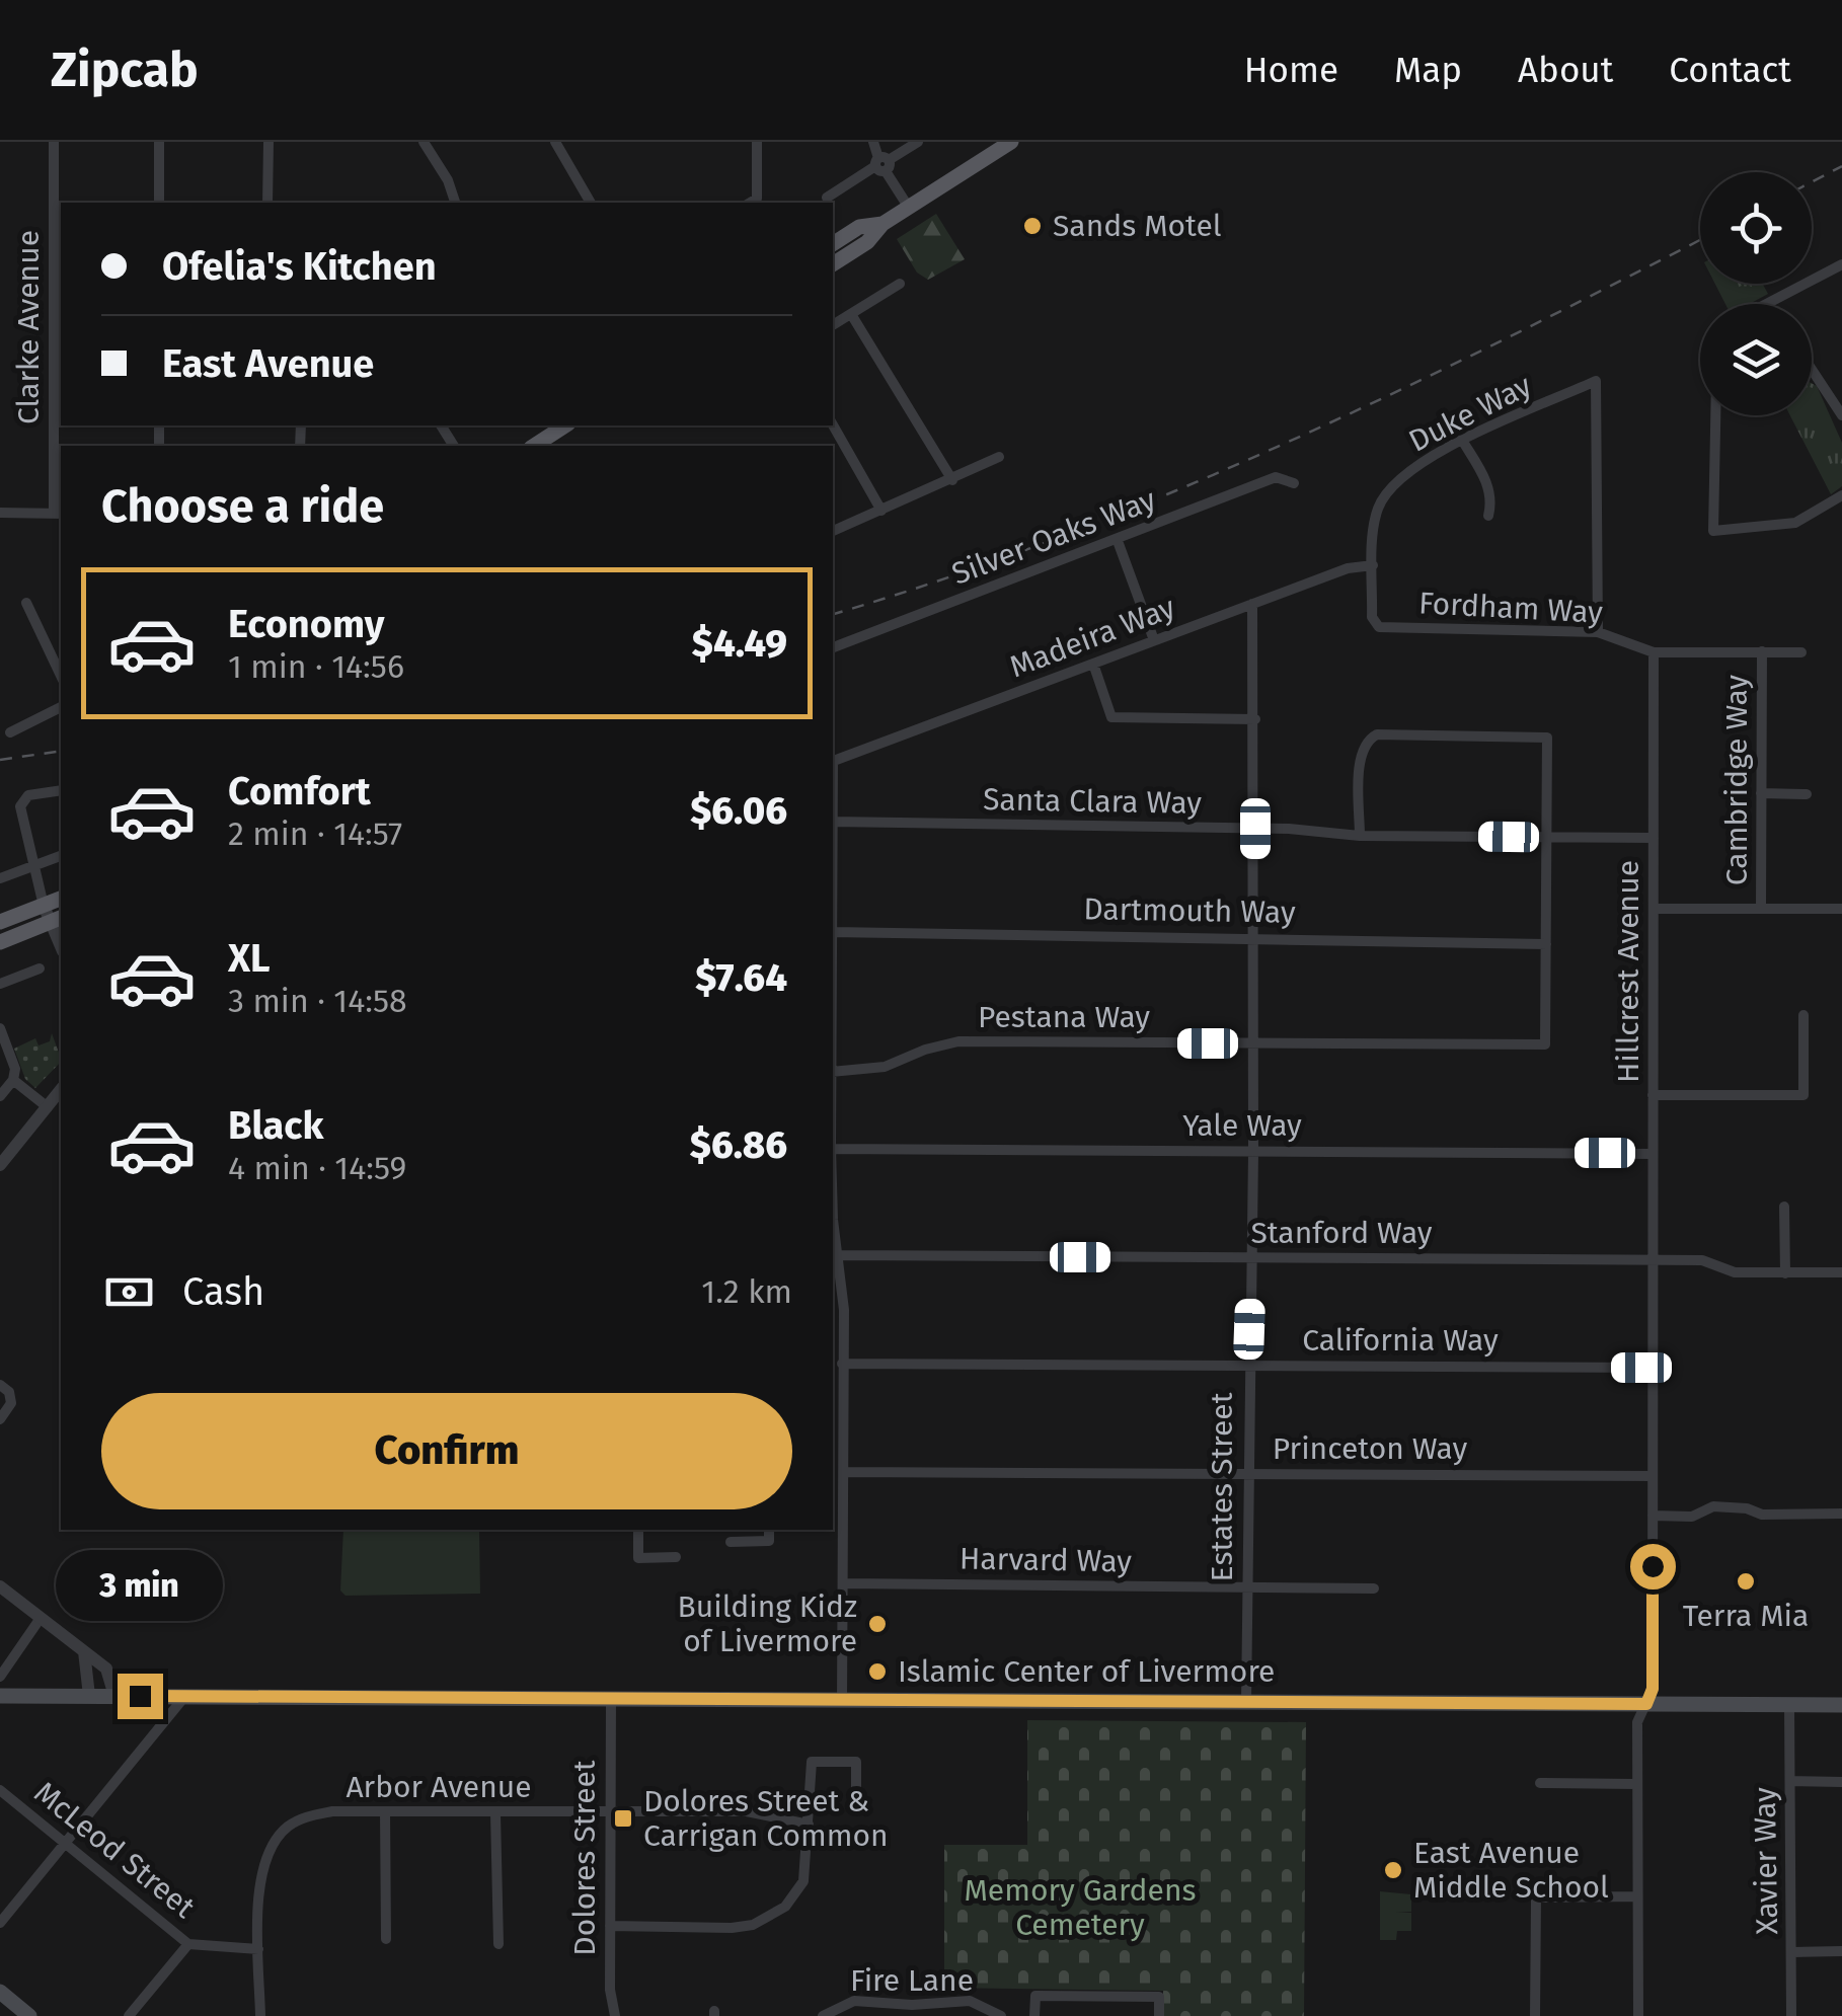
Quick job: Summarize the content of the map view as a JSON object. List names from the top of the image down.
{
  "streets": {
    "street": [
      "Clarke Avenue",
      "Duke Way",
      "Silver Oaks Way",
      "Fordham Way",
      "Madeira Way",
      "Cambridge Way",
      "Santa Clara Way",
      "Dartmouth Way",
      "Hillcrest Avenue",
      "Pestana Way",
      "Yale Way",
      "Stanford Way",
      "California Way",
      "Princeton Way",
      "Estates Street",
      "Harvard Way",
      "Arbor Avenue",
      "McLeod Street",
      "Dolores Street",
      "Xavier Way",
      "Fire Lane"
    ]
  },
  "crossings": [
    ["Duke Way", "Fordham Way"],
    ["Duke Way", "Madeira Way"],
    ["Fordham Way", "Madeira Way"],
    ["Fordham Way", "Cambridge Way"],
    ["Fordham Way", "Hillcrest Avenue"],
    ["Madeira Way", "Estates Street"],
    ["Santa Clara Way", "Hillcrest Avenue"],
    ["Santa Clara Way", "Estates Street"],
    ["Dartmouth Way", "Pestana Way"],
    ["Dartmouth Way", "Estates Street"],
    ["Hillcrest Avenue", "Yale Way"],
    ["Hillcrest Avenue", "Stanford Way"],
    ["Hillcrest Avenue", "California Way"],
    ["Hillcrest Avenue", "Princeton Way"],
    ["Pestana Way", "Estates Street"],
    ["Yale Way", "Estates Street"],
    ["Stanford Way", "Estates Street"],
    ["California Way", "Estates Street"],
    ["Princeton Way", "Estates Street"],
    ["Estates Street", "Harvard Way"],
    ["Arbor Avenue", "McLeod Street"],
    ["Arbor Avenue", "Dolores Street"]
  ],
  "parks": ["Memory Gardens Cemetery"],
  "places": {
    "other": [
      "Sands Motel",
      "Terra Mia",
      "Building Kidz of Livermore",
      "Islamic Center of Livermore",
      "East Avenue Middle School"
    ],
    "transit": ["Dolores Street & Carrigan Common"]
  },
  "page": {
    "header": "Zipcab",
    "nav": [
      "Home",
      "Map",
      "About",
      "Contact"
    ],
    "banner": ["Ofelia's Kitchen", "East Avenue"],
    "heading": "Choose a ride",
    "list": [
      {
        "name": "Economy",
        "note": "1 min · 14:56",
        "value": "$4.49"
      },
      {
        "name": "Comfort",
        "note": "2 min · 14:57",
        "value": "$6.06"
      },
      {
        "name": "XL",
        "note": "3 min · 14:58",
        "value": "$7.64"
      },
      {
        "name": "Black",
        "note": "4 min · 14:59",
        "value": "$6.86"
      }
    ],
    "pay": ["Cash", "1.2 km"],
    "buttons": "Confirm",
    "bubble": "3 min"
  }
}
